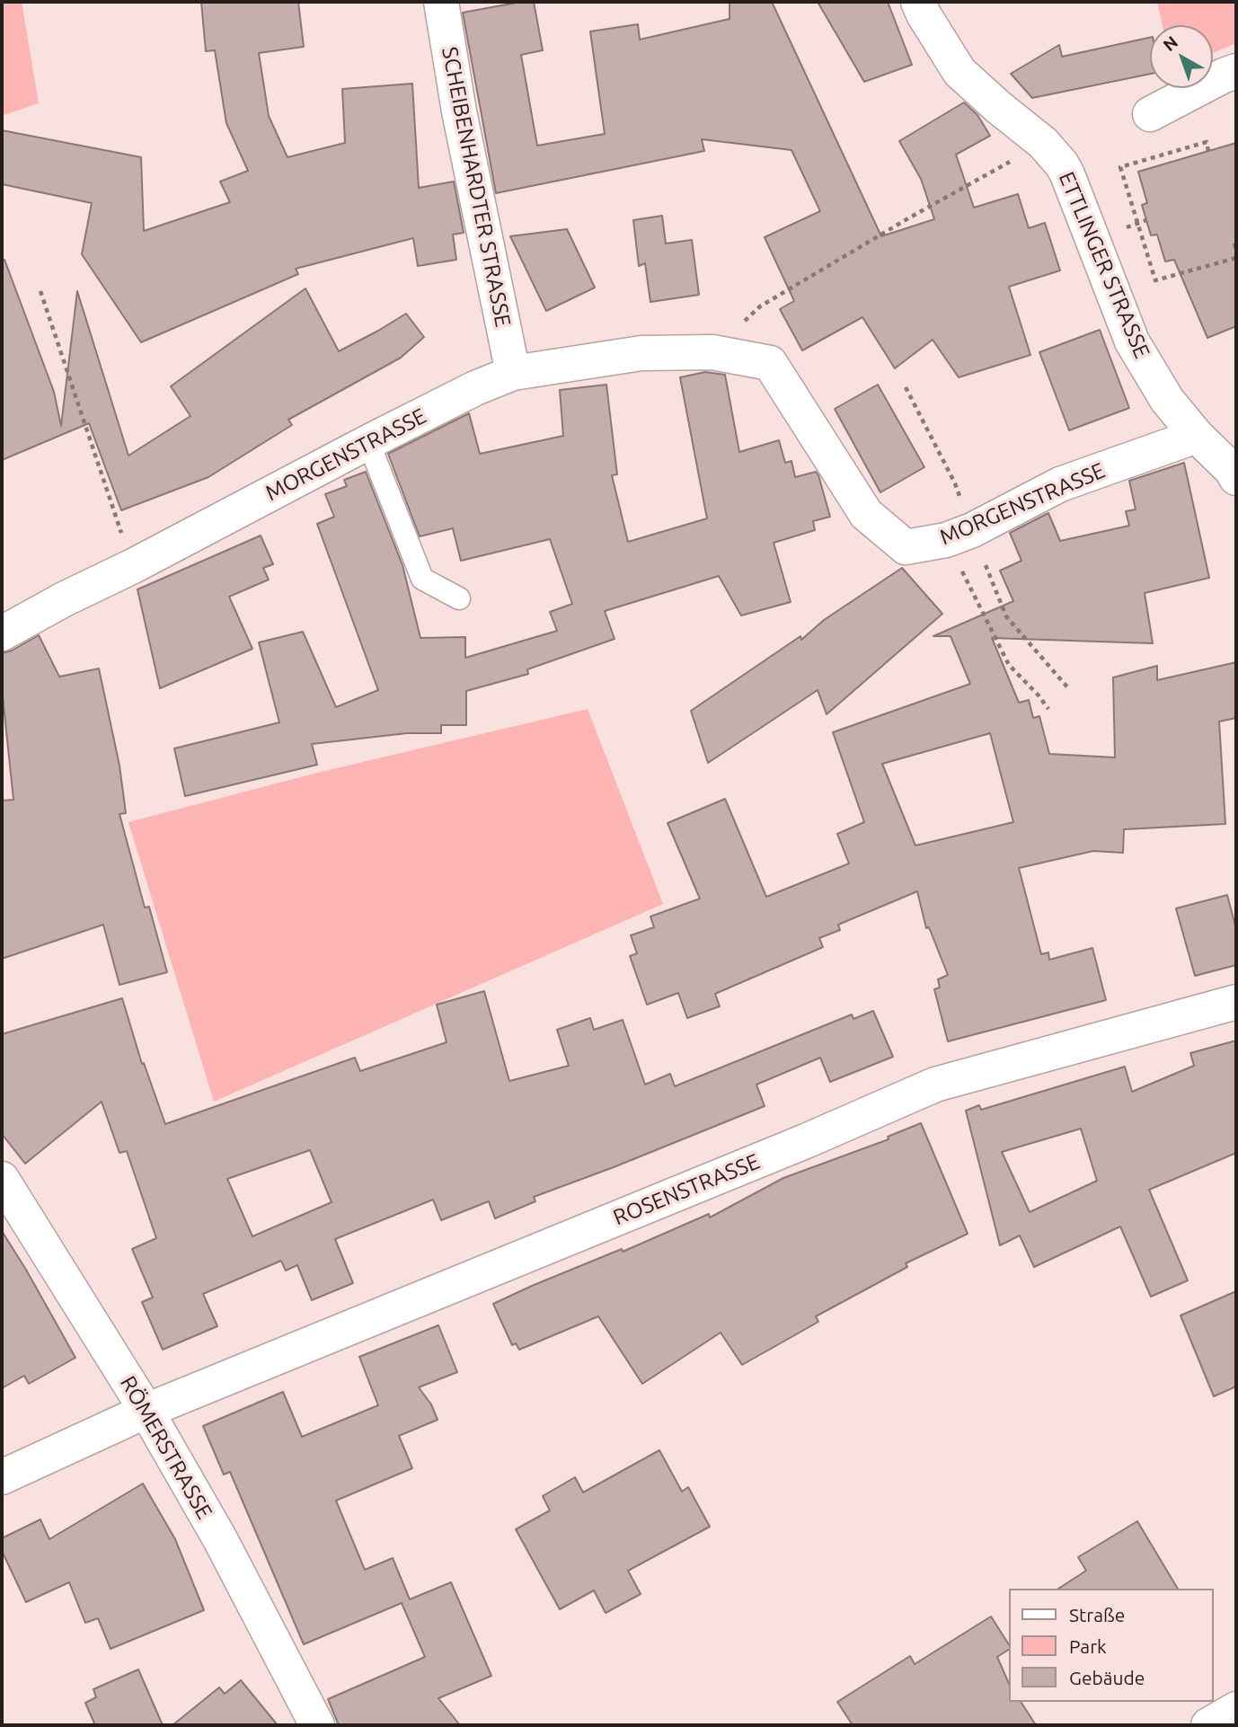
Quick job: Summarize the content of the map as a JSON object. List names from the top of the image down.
{
  "streets": {
    "street": [
      "SCHEIBENHARDTER STRASSE",
      "ETTLINGER STRASSE",
      "MORGENSTRASSE",
      "ROSENSTRASSE",
      "RÖMERSTRASSE"
    ]
  },
  "crossings": [
    ["SCHEIBENHARDTER STRASSE", "MORGENSTRASSE"],
    ["ETTLINGER STRASSE", "MORGENSTRASSE"],
    ["ROSENSTRASSE", "RÖMERSTRASSE"]
  ],
  "legend": ["Straße", "Park", "Gebäude"],
  "north": "top left"
}
